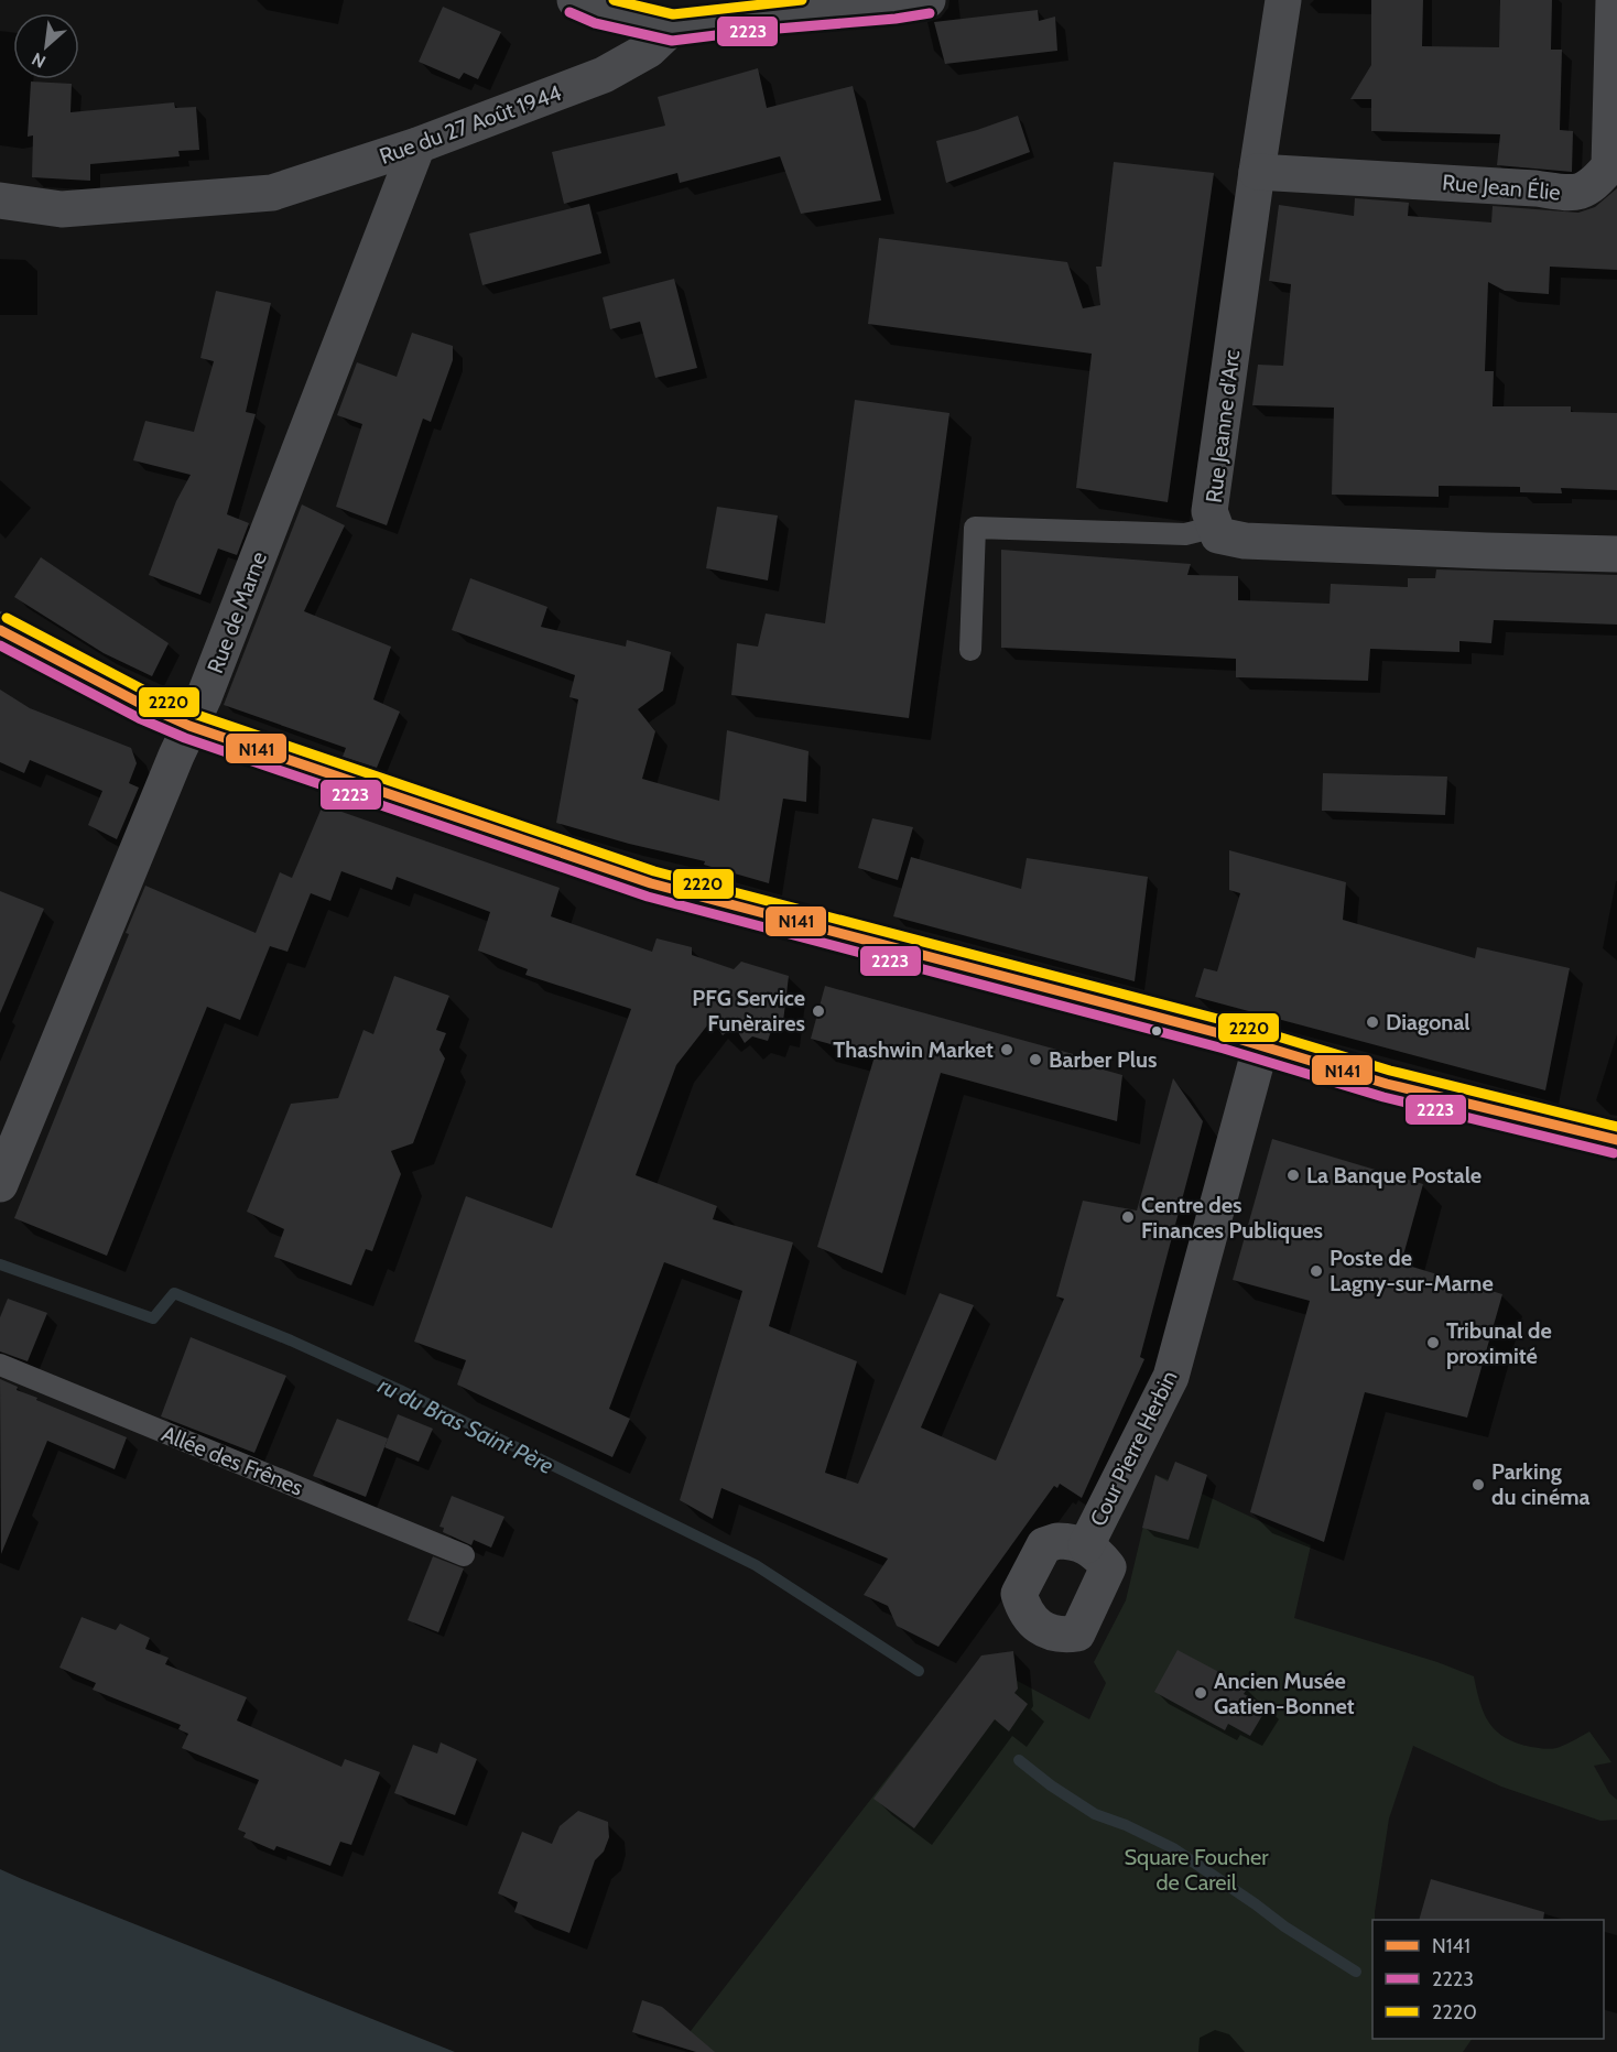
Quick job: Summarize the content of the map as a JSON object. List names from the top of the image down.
{
  "streets": {
    "street": [
      "Rue du 27 Août 1944",
      "Rue Jean Élie",
      "Rue Jeanne d'Arc",
      "Rue de Marne",
      "Cour Pierre Herbin"
    ],
    "lane": ["Allée des Frênes"]
  },
  "crossings": [
    ["Rue du 27 Août 1944", "Rue de Marne"],
    ["Rue Jean Élie", "Rue Jeanne d'Arc"]
  ],
  "water": ["ru du Bras Saint Père"],
  "parks": ["Square Foucher de Careil"],
  "places": [
    "PFG Service Funèraires",
    "Diagonal",
    "Thashwin Market",
    "Barber Plus",
    "La Banque Postale",
    "Centre des Finances Publiques",
    "Poste de Lagny-sur-Marne",
    "Tribunal de proximité",
    "Parking du cinéma",
    "Ancien Musée Gatien-Bonnet"
  ],
  "lines": ["transit line 2220", "transit line 2223", "transit line N141"],
  "legend": ["N141", "2223", "2220"],
  "north": "bottom left"
}
